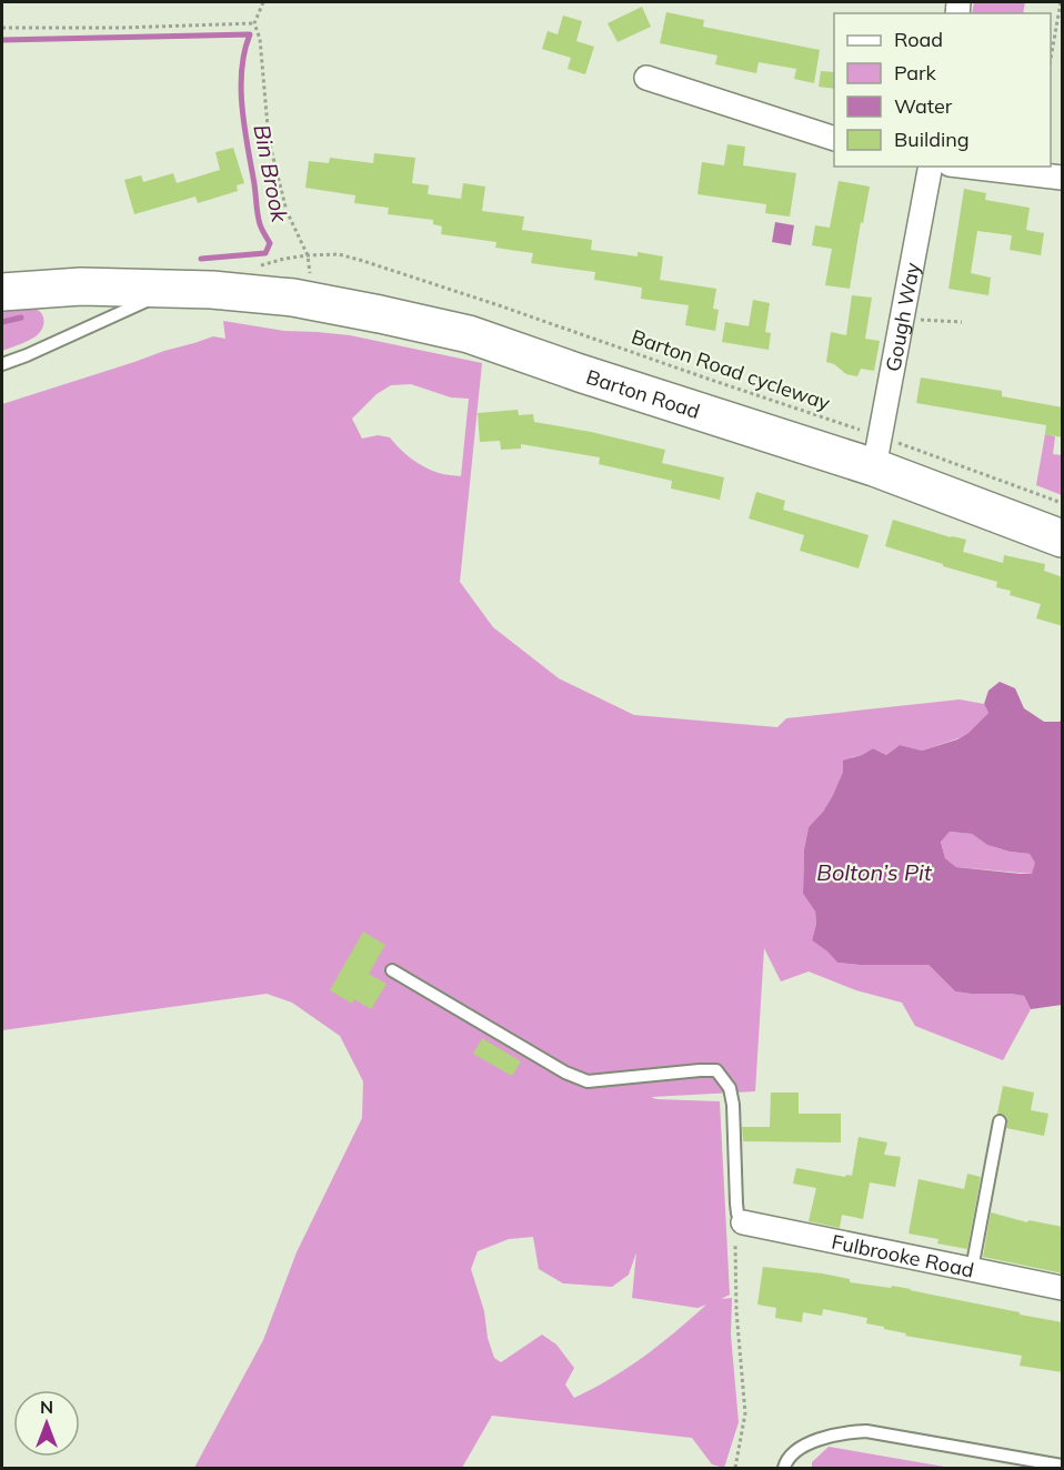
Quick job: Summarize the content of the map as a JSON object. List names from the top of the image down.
{
  "streets": {
    "main road": ["Barton Road"],
    "street": ["Gough Way", "Fulbrooke Road"],
    "path": ["Barton Road cycleway"]
  },
  "crossings": [
    ["Gough Way", "Barton Road cycleway"],
    ["Gough Way", "Barton Road"],
    ["Barton Road cycleway", "Barton Road"]
  ],
  "water": ["Bin Brook", "Bolton’s Pit"],
  "legend": [
    "Road",
    "Park",
    "Water",
    "Building"
  ],
  "north": "top"
}
